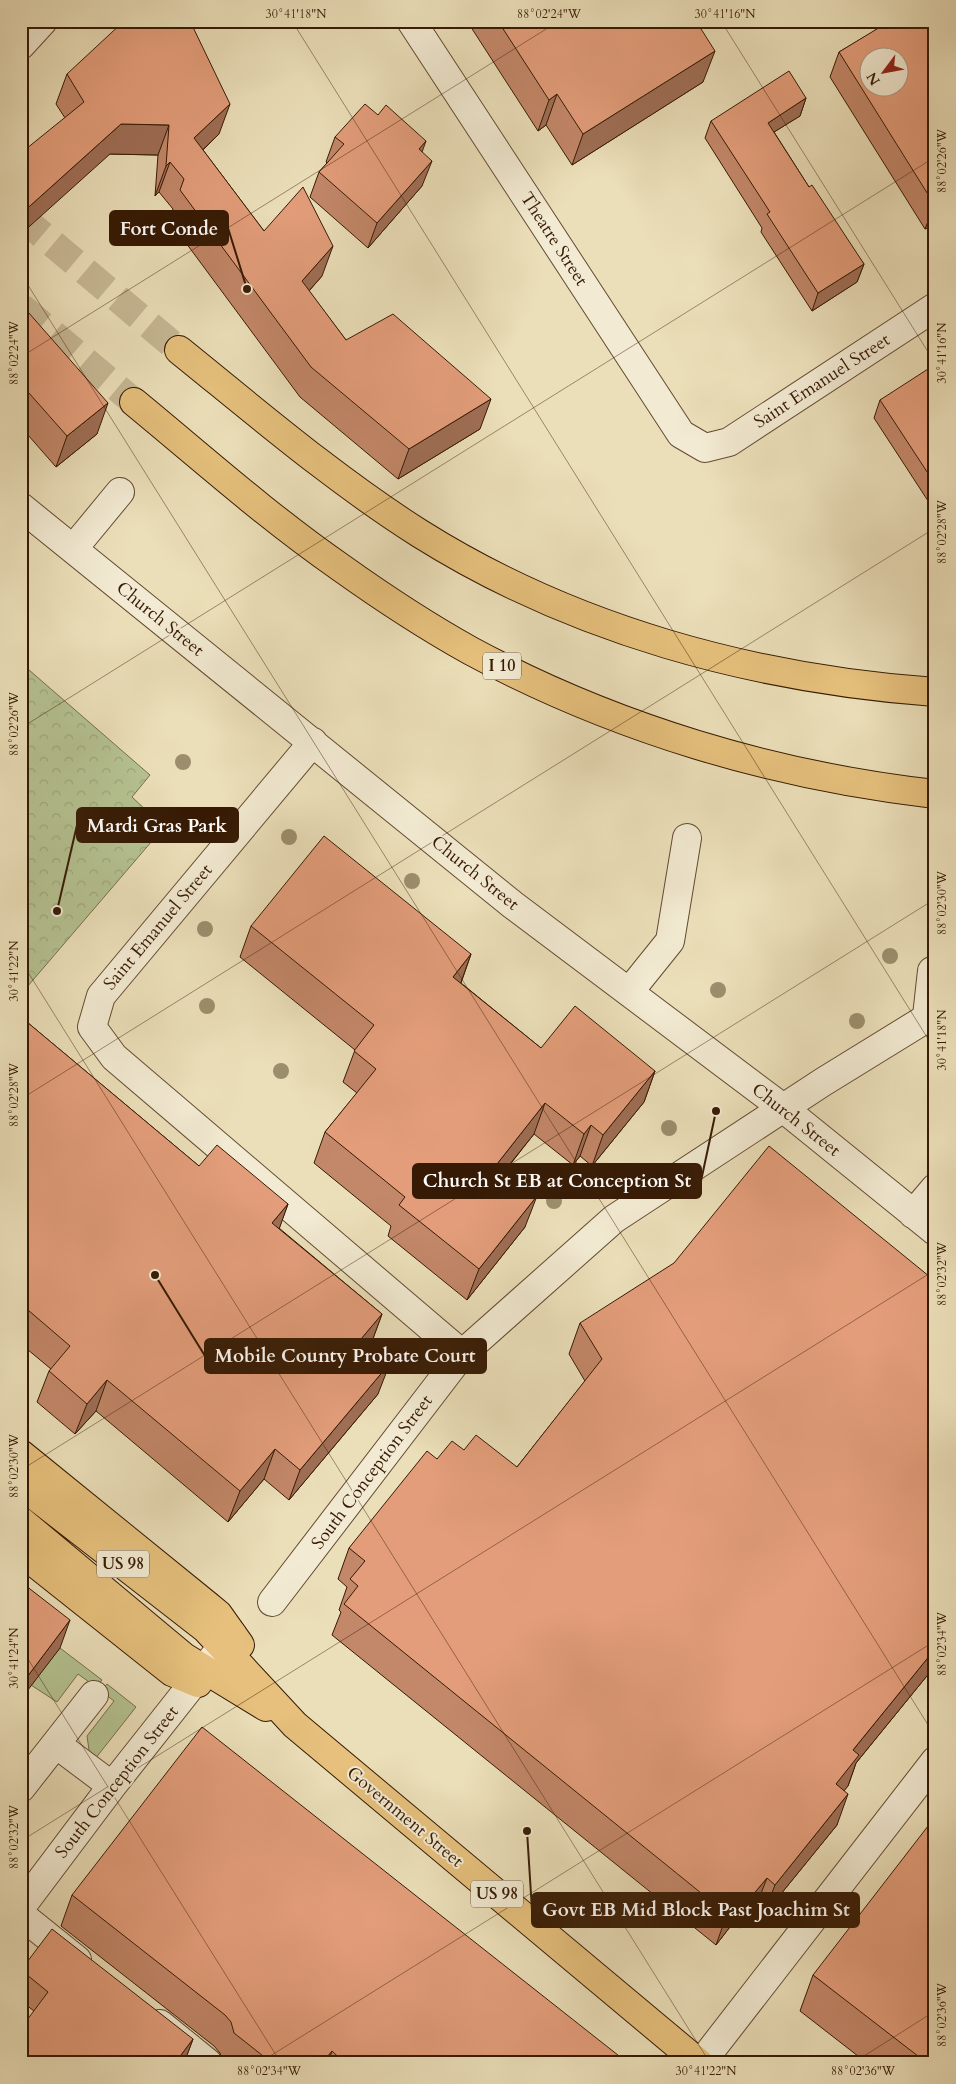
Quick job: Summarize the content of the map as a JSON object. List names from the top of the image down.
{
  "streets": {
    "main road": ["I 10", "US 98", "Government Street"],
    "street": [
      "Theatre Street",
      "Saint Emanuel Street",
      "Church Street",
      "South Conception Street"
    ]
  },
  "crossings": [
    ["Theatre Street", "Saint Emanuel Street"],
    ["Saint Emanuel Street", "Church Street"],
    ["Saint Emanuel Street", "South Conception Street"],
    ["Church Street", "South Conception Street"],
    ["South Conception Street", "Government Street"]
  ],
  "places": [
    "Fort Conde",
    "Mardi Gras Park",
    "Church St EB at Conception St",
    "Mobile County Probate Court",
    "Govt EB Mid Block Past Joachim St"
  ],
  "north": "bottom left",
  "coordinates": [
    "30°41'18\"N",
    "88°02'24\"W",
    "30°41'16\"N",
    "88°02'26\"W",
    "88°02'28\"W",
    "88°02'30\"W",
    "30°41'22\"N",
    "88°02'32\"W",
    "88°02'34\"W",
    "30°41'24\"N",
    "88°02'36\"W"
  ]
}
